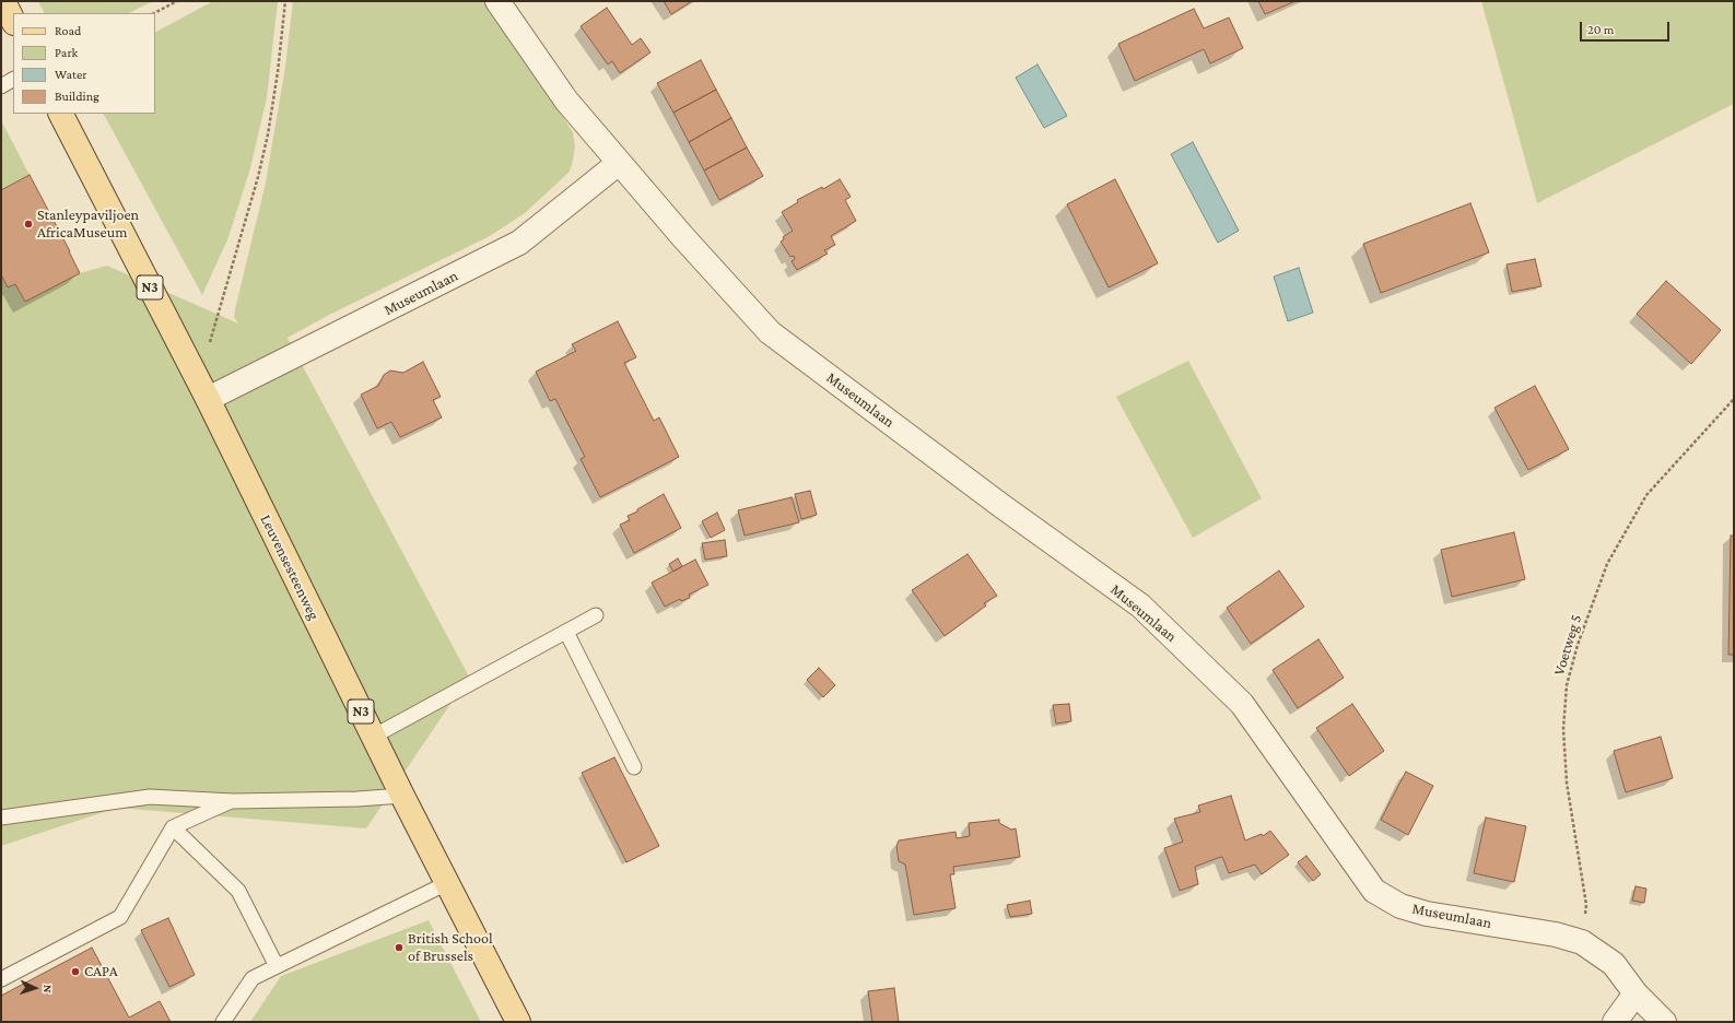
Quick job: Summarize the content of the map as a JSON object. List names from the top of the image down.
{
  "streets": {
    "main road": ["N3", "Leuvensesteenweg"],
    "street": ["Museumlaan"],
    "path": ["Voetweg 5"]
  },
  "crossings": [
    ["Museumlaan", "Leuvensesteenweg"],
    ["Museumlaan", "Voetweg 5"]
  ],
  "places": ["Stanleypaviljoen AfricaMuseum", "British School of Brussels", "CAPA"],
  "legend": [
    "Road",
    "Park",
    "Water",
    "Building"
  ],
  "scale_bar": "20 m",
  "north": "right"
}
